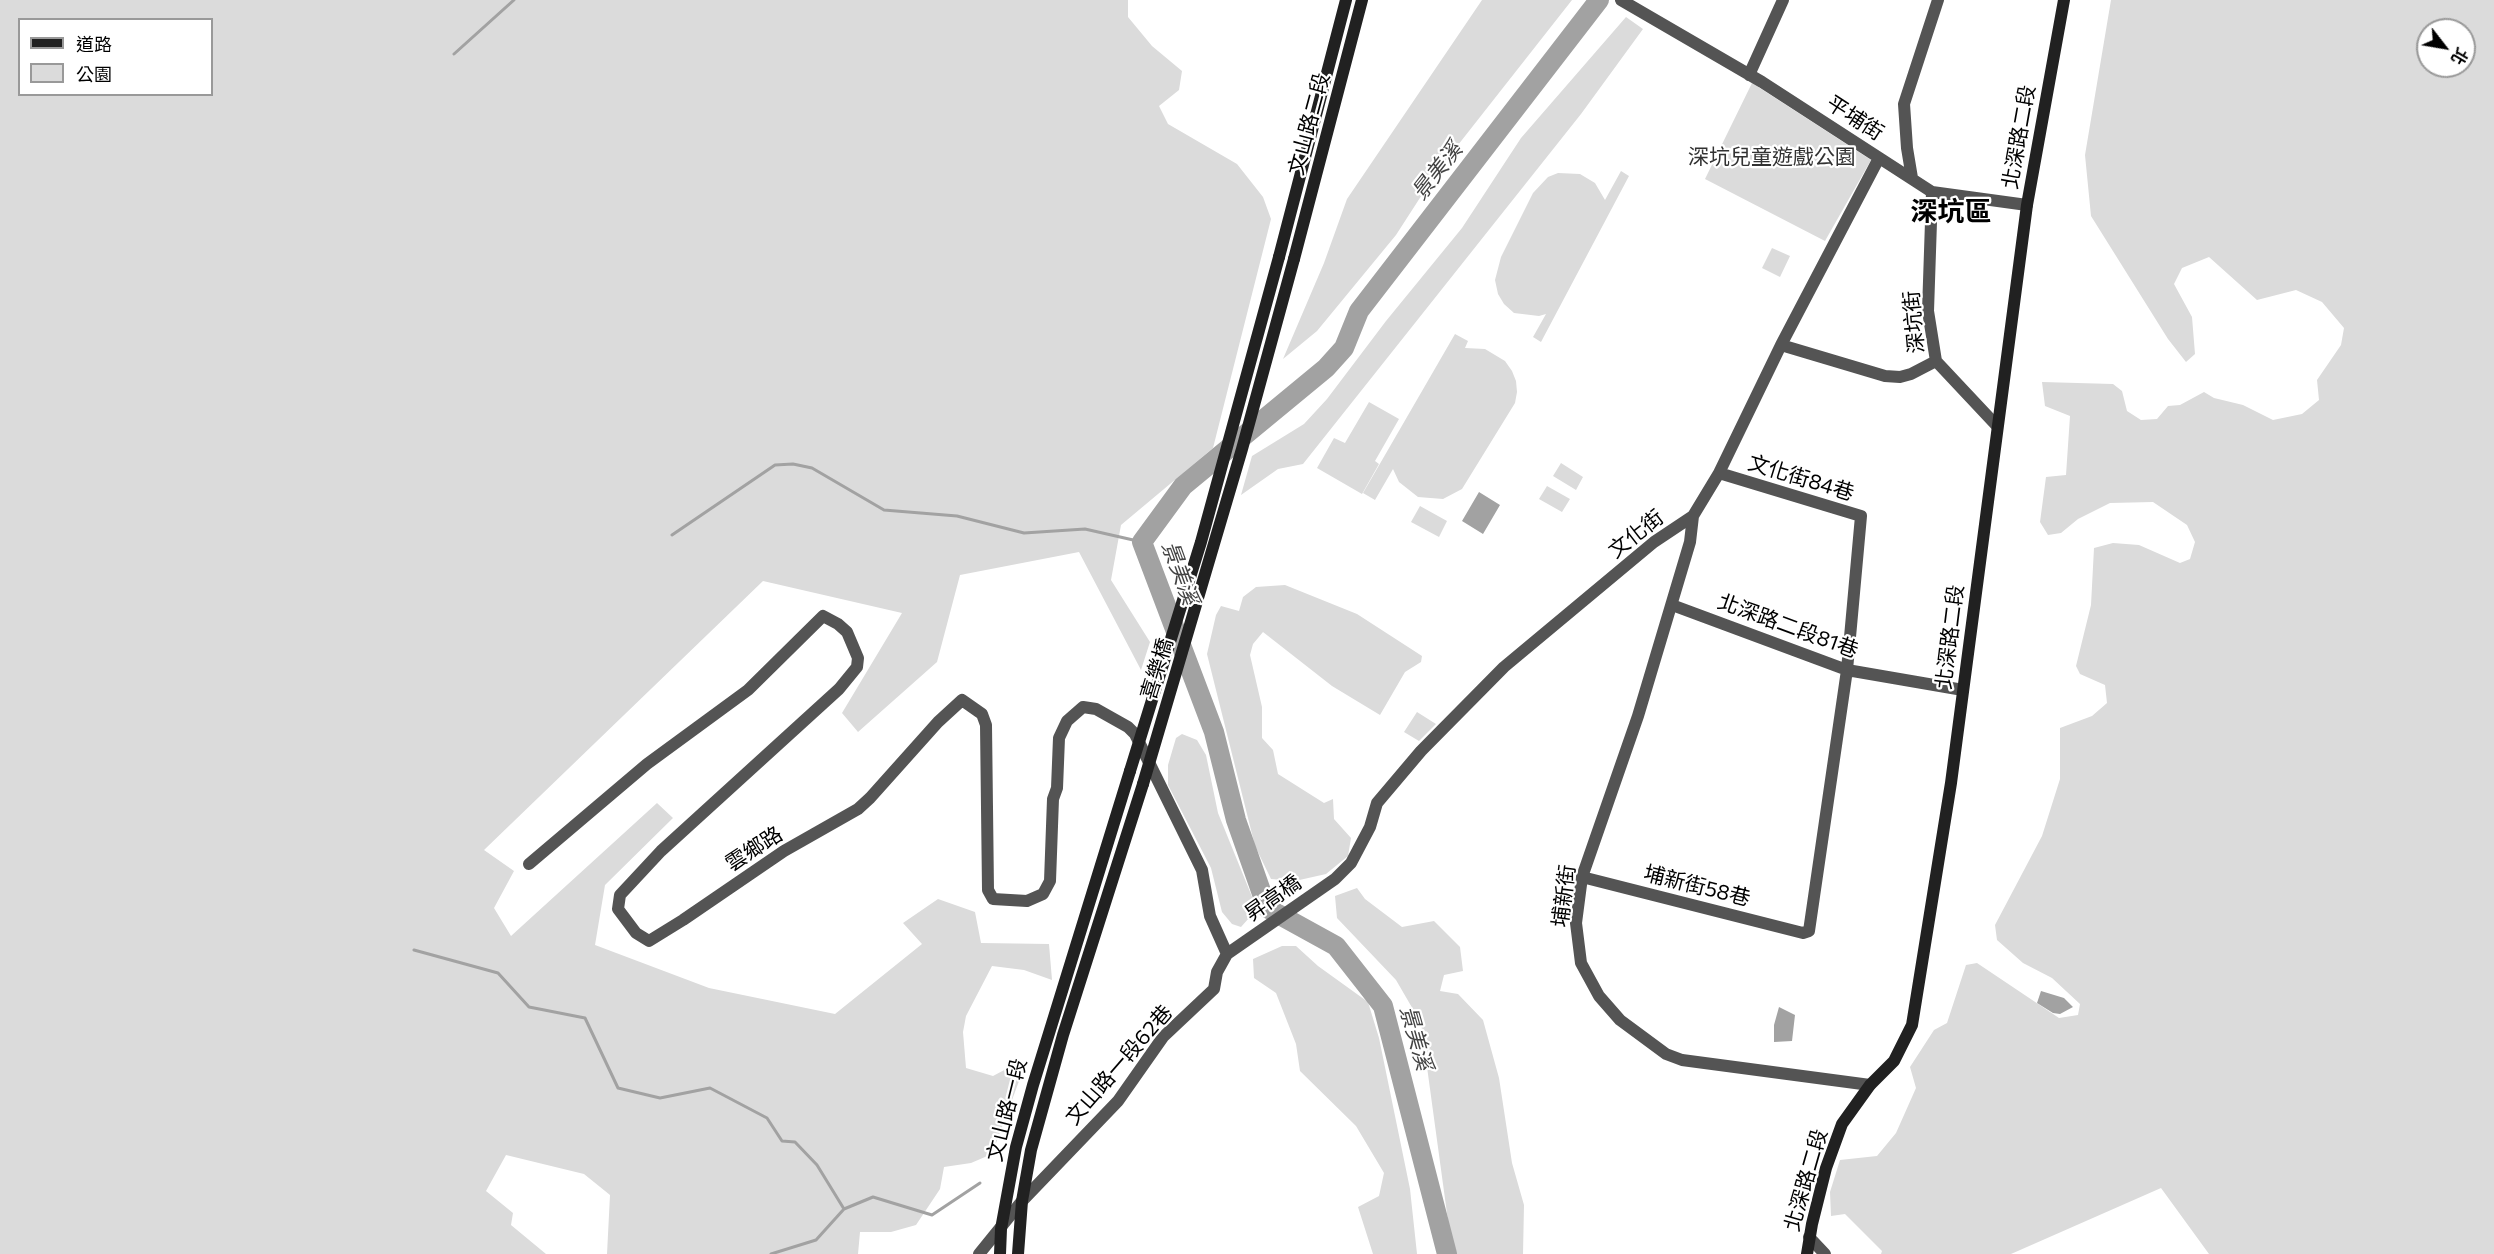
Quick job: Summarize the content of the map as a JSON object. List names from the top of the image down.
{
  "streets": {
    "main road": [
      "文山路二段",
      "北深路二段",
      "喜樂橋",
      "文山路一段"
    ],
    "street": [
      "平埔街",
      "深坑街",
      "文化街84巷",
      "文化街",
      "北深路二段81巷",
      "雲鄉路",
      "埔新街58巷",
      "埔新街",
      "昇高橋",
      "文山路一段62巷"
    ]
  },
  "crossings": [
    ["平埔街", "北深路二段"],
    ["平埔街", "深坑街"],
    ["平埔街", "文化街"],
    ["文山路二段", "喜樂橋"],
    ["北深路二段", "深坑街"],
    ["北深路二段", "北深路二段81巷"],
    ["北深路二段", "埔新街"],
    ["文化街84巷", "文化街"],
    ["文化街84巷", "北深路二段81巷"],
    ["文化街84巷", "埔新街58巷"],
    ["文化街", "埔新街"],
    ["文化街", "昇高橋"],
    ["北深路二段81巷", "埔新街58巷"],
    ["北深路二段81巷", "埔新街"],
    ["喜樂橋", "文山路一段"],
    ["雲鄉路", "昇高橋"],
    ["雲鄉路", "文山路一段62巷"],
    ["埔新街58巷", "埔新街"],
    ["昇高橋", "文山路一段62巷"],
    ["文山路一段62巷", "文山路一段"]
  ],
  "districts": ["深坑區"],
  "water": ["景美溪"],
  "parks": ["深坑兒童遊戲公園"],
  "legend": ["道路", "公園"],
  "north": "bottom right"
}
